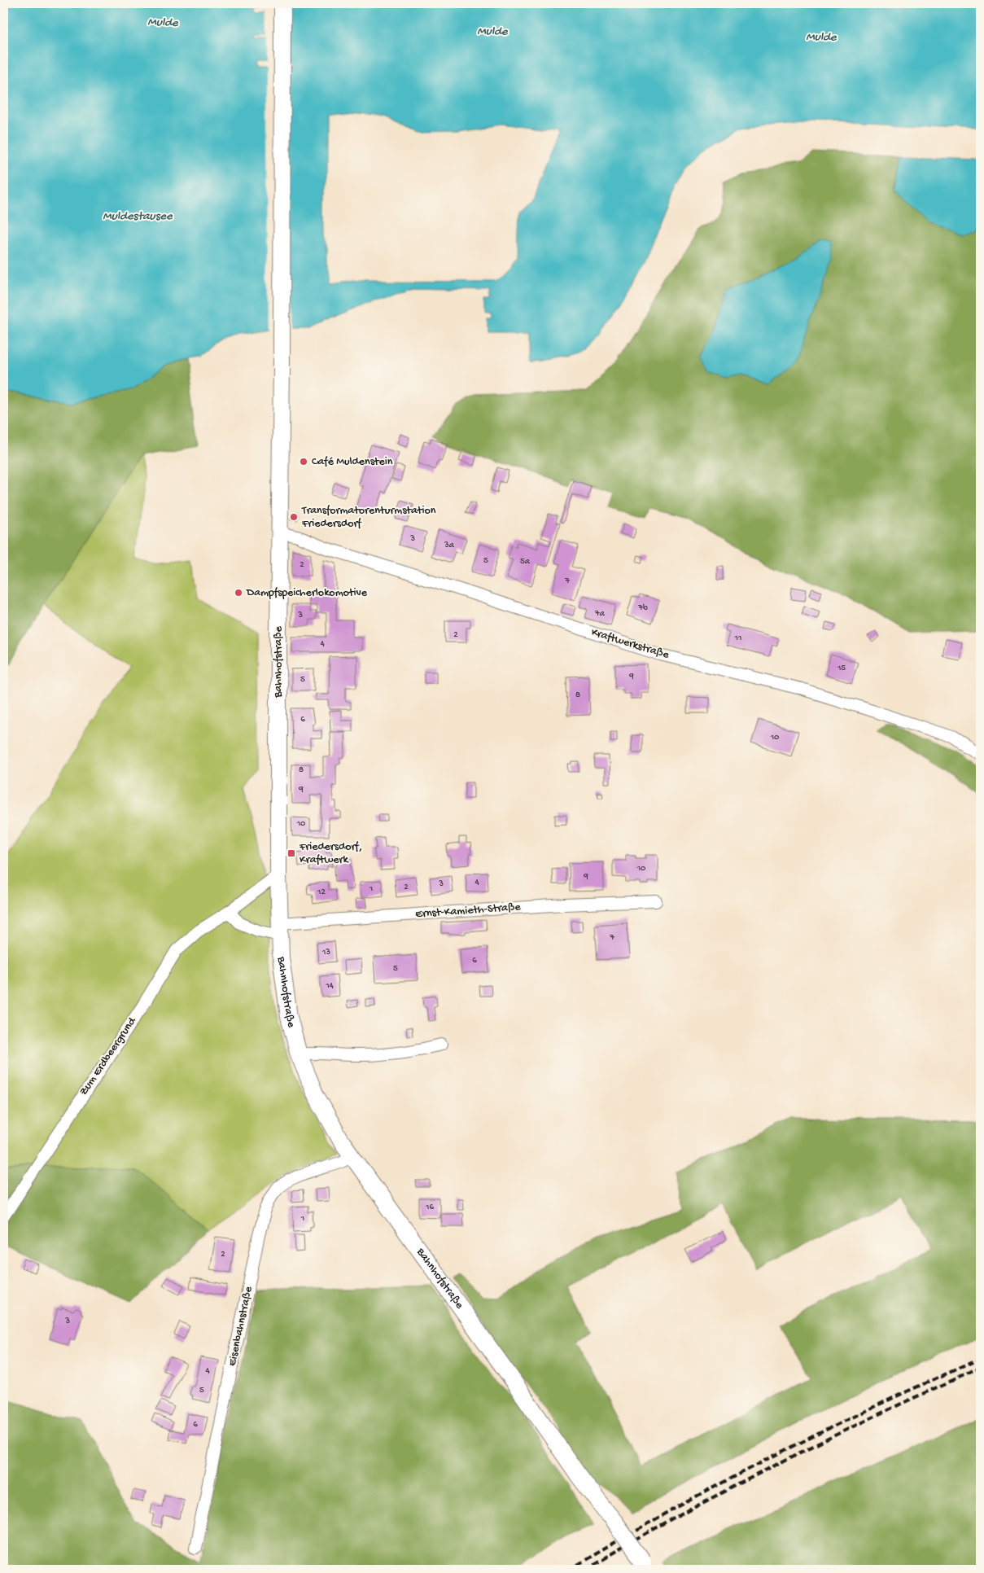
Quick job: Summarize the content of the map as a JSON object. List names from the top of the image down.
{
  "streets": {
    "main road": ["Bahnhofstraße"],
    "street": [
      "Kraftwerkstraße",
      "Ernst-Kamieth-Straße",
      "Zum Erdbeergrund",
      "Eisenbahnstraße"
    ]
  },
  "crossings": [
    ["Kraftwerkstraße", "Bahnhofstraße"],
    ["Bahnhofstraße", "Ernst-Kamieth-Straße"],
    ["Bahnhofstraße", "Zum Erdbeergrund"],
    ["Bahnhofstraße", "Eisenbahnstraße"]
  ],
  "water": ["Mulde", "Muldestausee"],
  "places": {
    "other": ["Café Muldenstein", "Transformatorenturmstation Friedersdorf", "Dampfspeicherlokomotive"],
    "transit": ["Friedersdorf, Kraftwerk"]
  },
  "house_numbers": [
    "3",
    "3a",
    "5",
    "5a",
    "2",
    "7",
    "7b",
    "7a",
    "3",
    "2",
    "11",
    "4",
    "15",
    "9",
    "5",
    "8",
    "6",
    "10",
    "8",
    "9",
    "10",
    "10",
    "9",
    "4",
    "3",
    "2",
    "1",
    "12",
    "7",
    "13",
    "6",
    "5",
    "14",
    "16",
    "1",
    "2",
    "3",
    "4",
    "5",
    "6"
  ]
}
